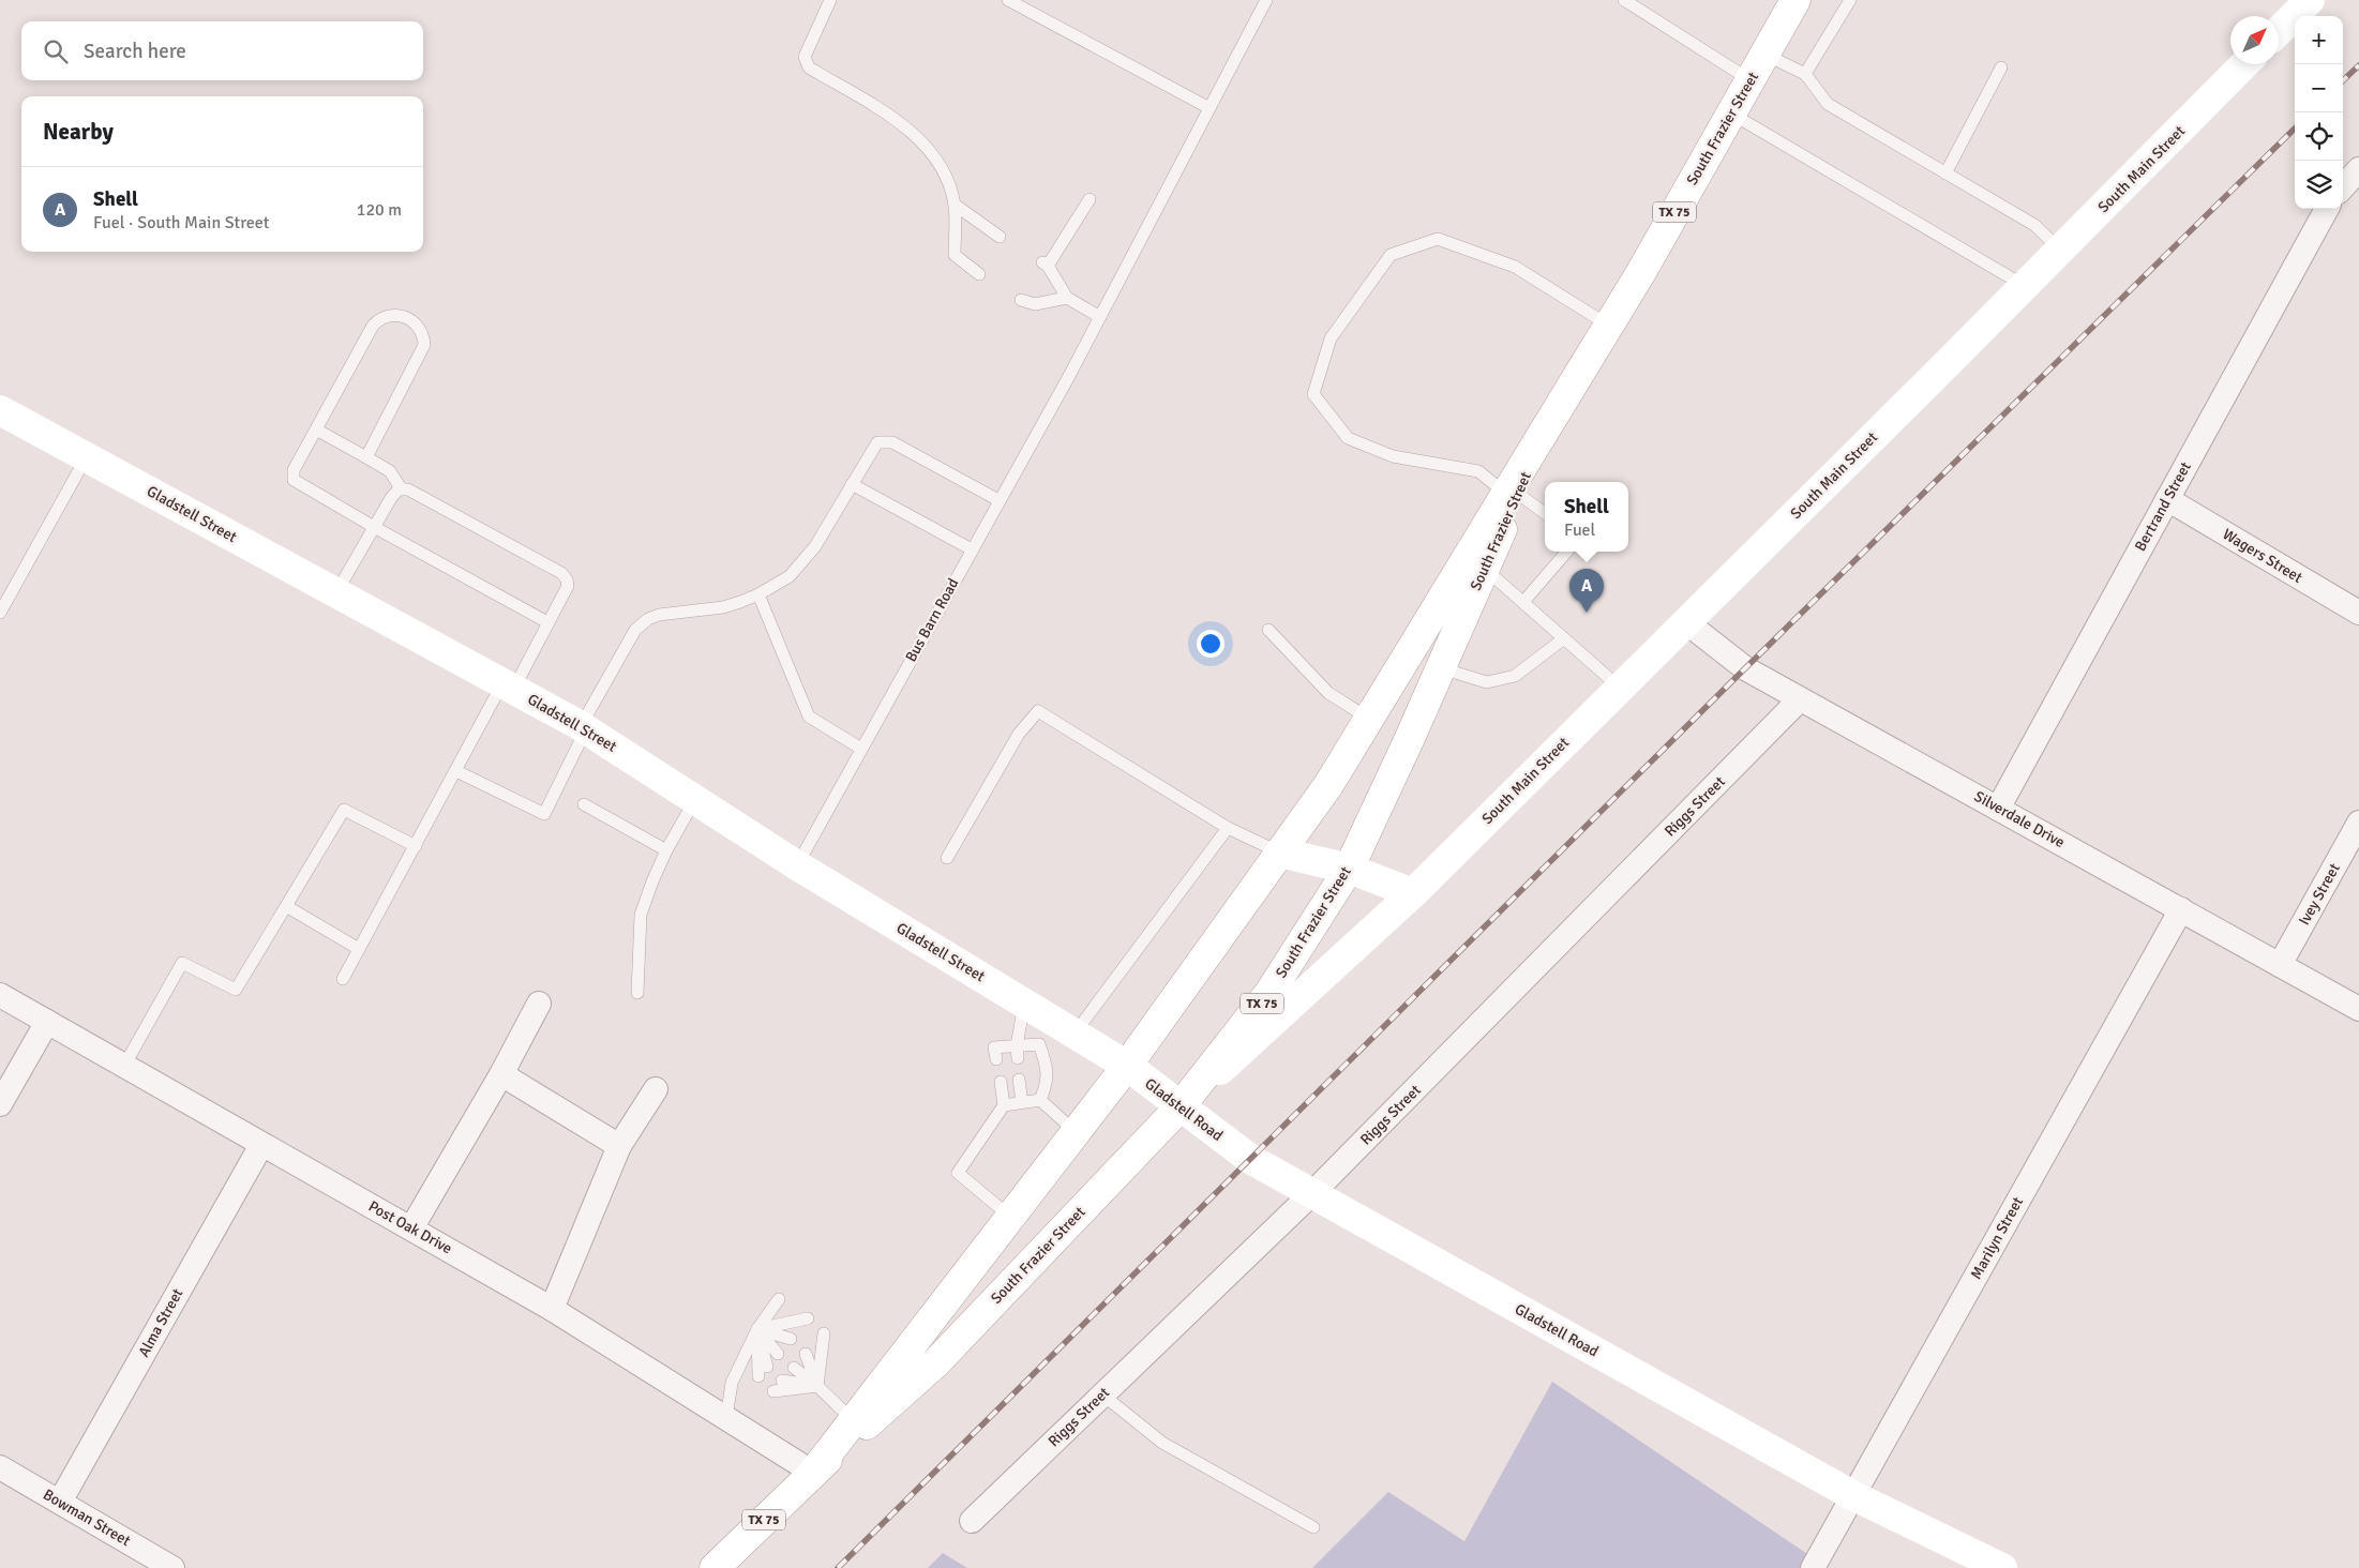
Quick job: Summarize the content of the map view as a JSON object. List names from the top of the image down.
{
  "streets": {
    "street": [
      "South Frazier Street",
      "South Main Street",
      "TX 75",
      "Bertrand Street",
      "Gladstell Street",
      "Wagers Street",
      "Riggs Street",
      "Silverdale Drive",
      "Ivey Street",
      "Gladstell Road",
      "Post Oak Drive",
      "Marilyn Street",
      "Alma Street",
      "Bowman Street"
    ],
    "lane": ["Bus Barn Road"]
  },
  "crossings": [
    ["South Frazier Street", "South Main Street"],
    ["South Frazier Street", "Gladstell Street"],
    ["South Frazier Street", "Gladstell Road"],
    ["South Frazier Street", "Post Oak Drive"],
    ["South Main Street", "Silverdale Drive"],
    ["South Main Street", "Gladstell Road"],
    ["Bertrand Street", "Wagers Street"],
    ["Bertrand Street", "Silverdale Drive"],
    ["Gladstell Street", "Bus Barn Road"],
    ["Gladstell Street", "Gladstell Road"],
    ["Riggs Street", "Silverdale Drive"],
    ["Riggs Street", "Gladstell Road"],
    ["Silverdale Drive", "Ivey Street"],
    ["Silverdale Drive", "Marilyn Street"],
    ["Gladstell Road", "Marilyn Street"],
    ["Post Oak Drive", "Alma Street"],
    ["Alma Street", "Bowman Street"]
  ],
  "north": "top right",
  "page": {
    "map_buttons": ["+", "−"],
    "search": "Search here",
    "heading": "Nearby",
    "list": [
      {
        "mark": "A",
        "name": "Shell",
        "note": "Fuel · South Main Street",
        "value": "120 m"
      }
    ],
    "popup": ["Shell", "Fuel"],
    "pins": "A"
  }
}
